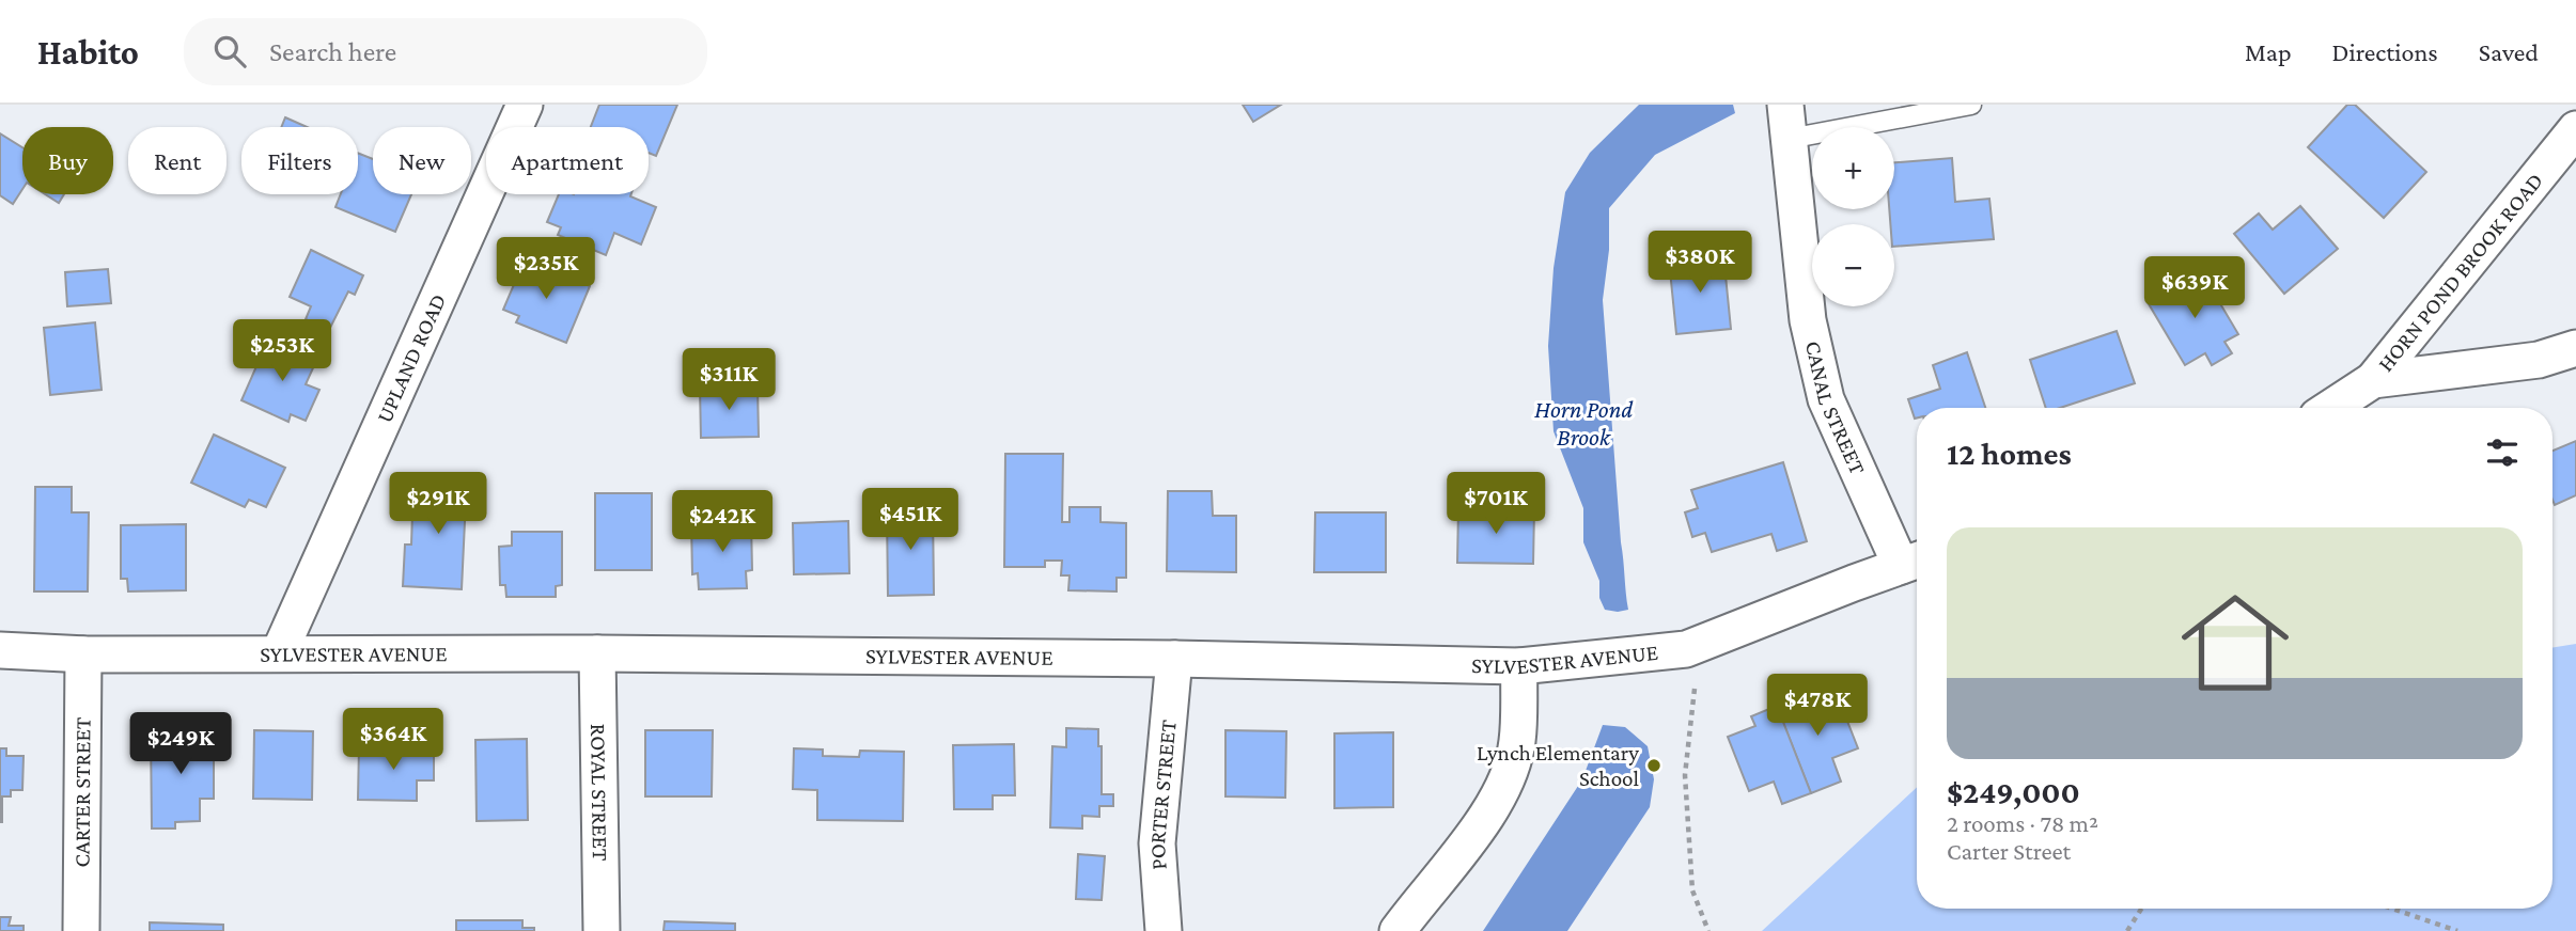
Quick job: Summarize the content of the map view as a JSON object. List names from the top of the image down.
{
  "streets": {
    "street": [
      "HORN POND BROOK ROAD",
      "UPLAND ROAD",
      "CANAL STREET",
      "SYLVESTER AVENUE",
      "CARTER STREET",
      "ROYAL STREET",
      "PORTER STREET"
    ]
  },
  "crossings": [
    ["UPLAND ROAD", "SYLVESTER AVENUE"],
    ["CANAL STREET", "SYLVESTER AVENUE"],
    ["SYLVESTER AVENUE", "CARTER STREET"],
    ["SYLVESTER AVENUE", "ROYAL STREET"],
    ["SYLVESTER AVENUE", "PORTER STREET"]
  ],
  "water": ["Horn Pond Brook"],
  "places": ["Lynch Elementary School"],
  "page": {
    "header": "Habito",
    "search": "Search here",
    "nav": ["Map", "Directions", "Saved"],
    "map_buttons": ["+", "−"],
    "chip": [
      "Buy",
      "Rent",
      "Filters",
      "New",
      "Apartment"
    ],
    "price": [
      "$380K",
      "$235K",
      "$639K",
      "$253K",
      "$311K",
      "$291K",
      "$701K",
      "$451K",
      "$242K",
      "$478K",
      "$364K",
      "$249K"
    ],
    "heading": "12 homes",
    "list": [
      {
        "name": "$249,000",
        "note": "2 rooms · 78 m² · Carter Street"
      }
    ]
  }
}
